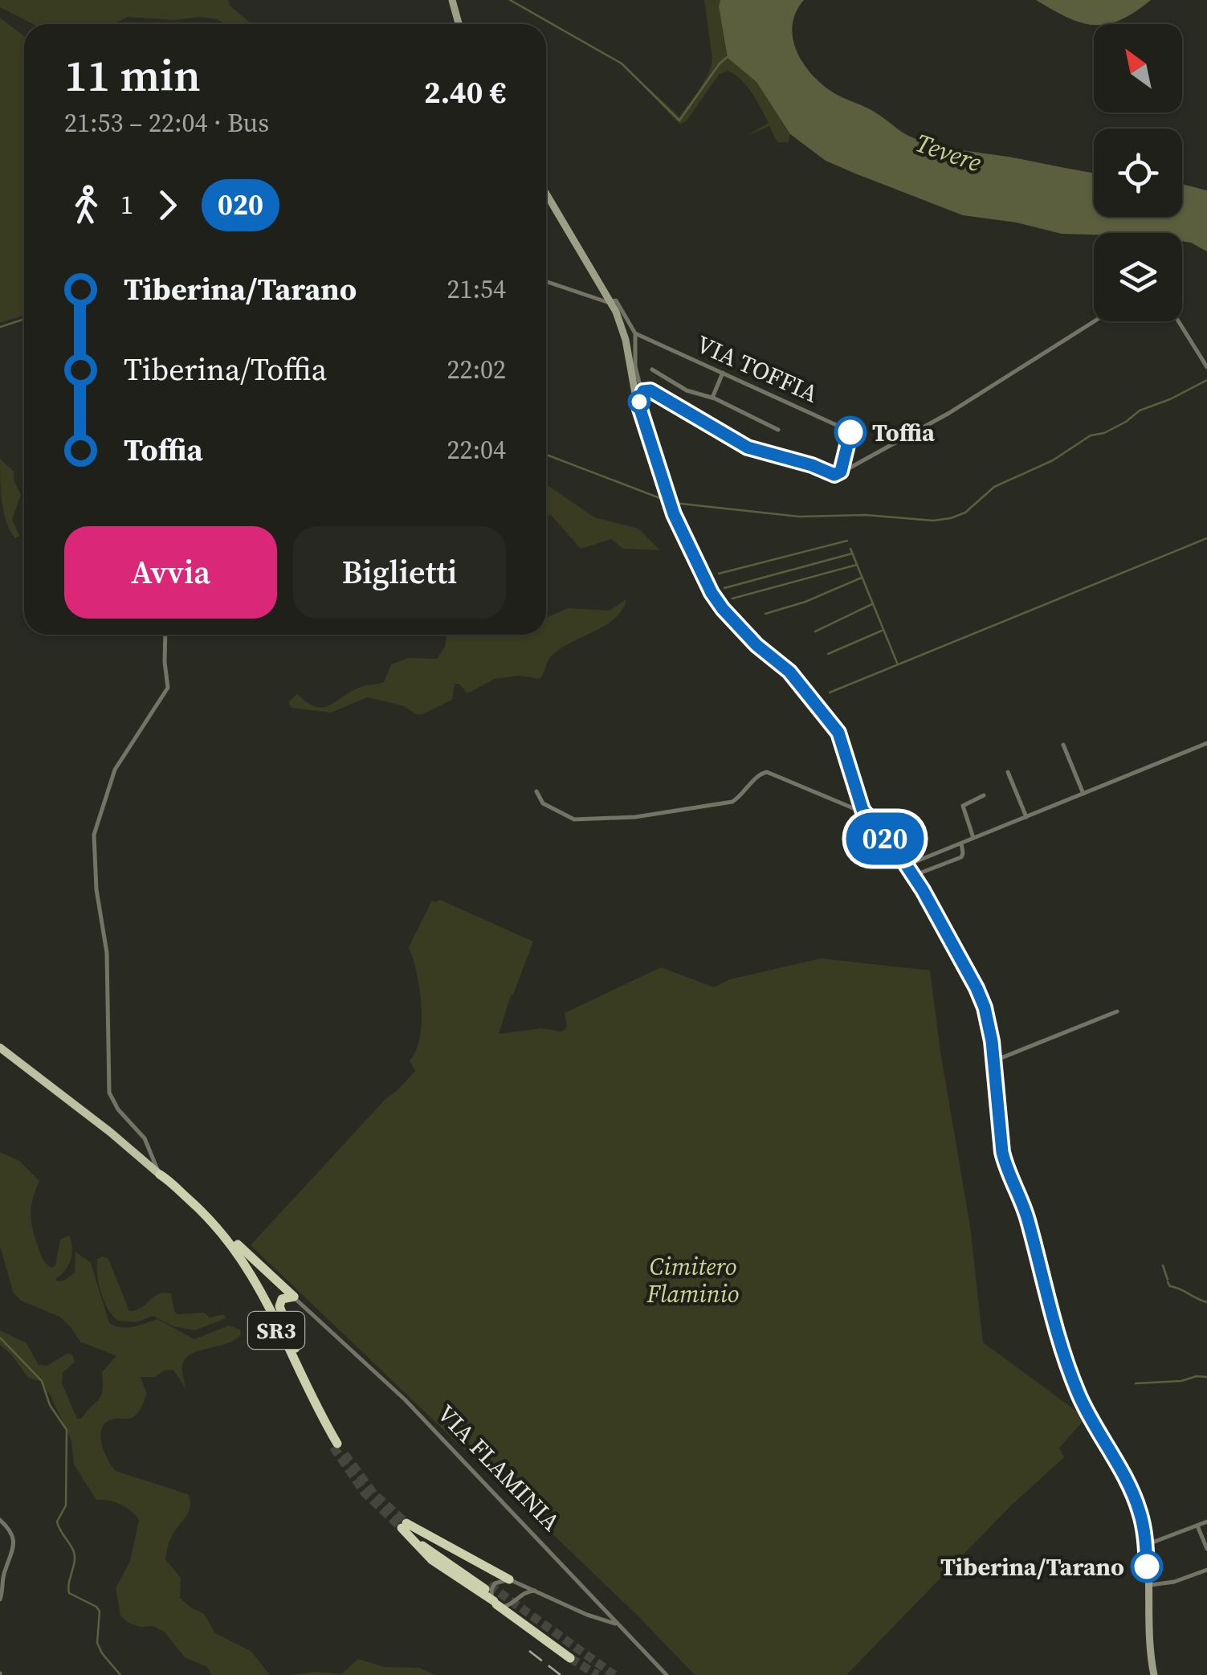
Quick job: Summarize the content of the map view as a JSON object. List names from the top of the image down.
{
  "streets": {
    "highway": ["SR3"],
    "street": ["VIA TOFFIA", "VIA FLAMINIA"]
  },
  "water": ["Tevere"],
  "parks": ["Cimitero Flaminio"],
  "places": ["Toffia", "Tiberina/Tarano"],
  "lines": ["bus line 020"],
  "north": "top left",
  "page": {
    "on_map": "020",
    "heading": ["11 min", "21:53 – 22:04 · Bus", "2.40 €"],
    "legs": ["1", "020"],
    "list": [
      {
        "name": "Tiberina/Tarano",
        "value": "21:54"
      },
      {
        "name": "Tiberina/Toffia",
        "value": "22:02"
      },
      {
        "name": "Toffia",
        "value": "22:04"
      }
    ],
    "buttons": ["Avvia", "Biglietti"]
  }
}
